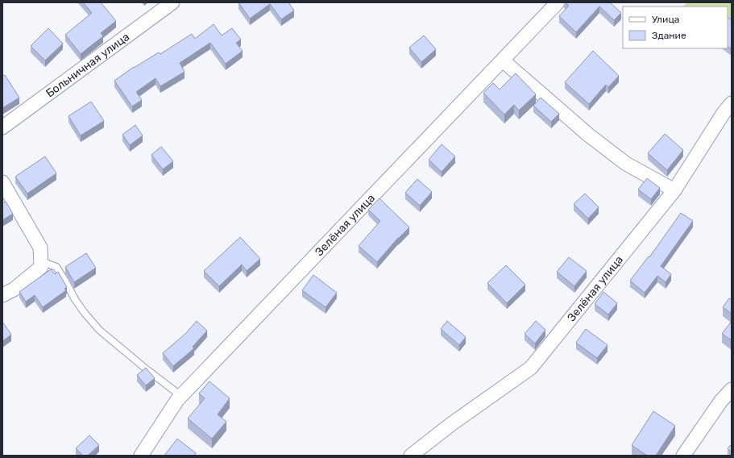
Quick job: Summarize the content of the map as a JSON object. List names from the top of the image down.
{
  "streets": {
    "street": ["Больничная улица", "Зелёная улица"]
  },
  "legend": ["Улица", "Здание"]
}
